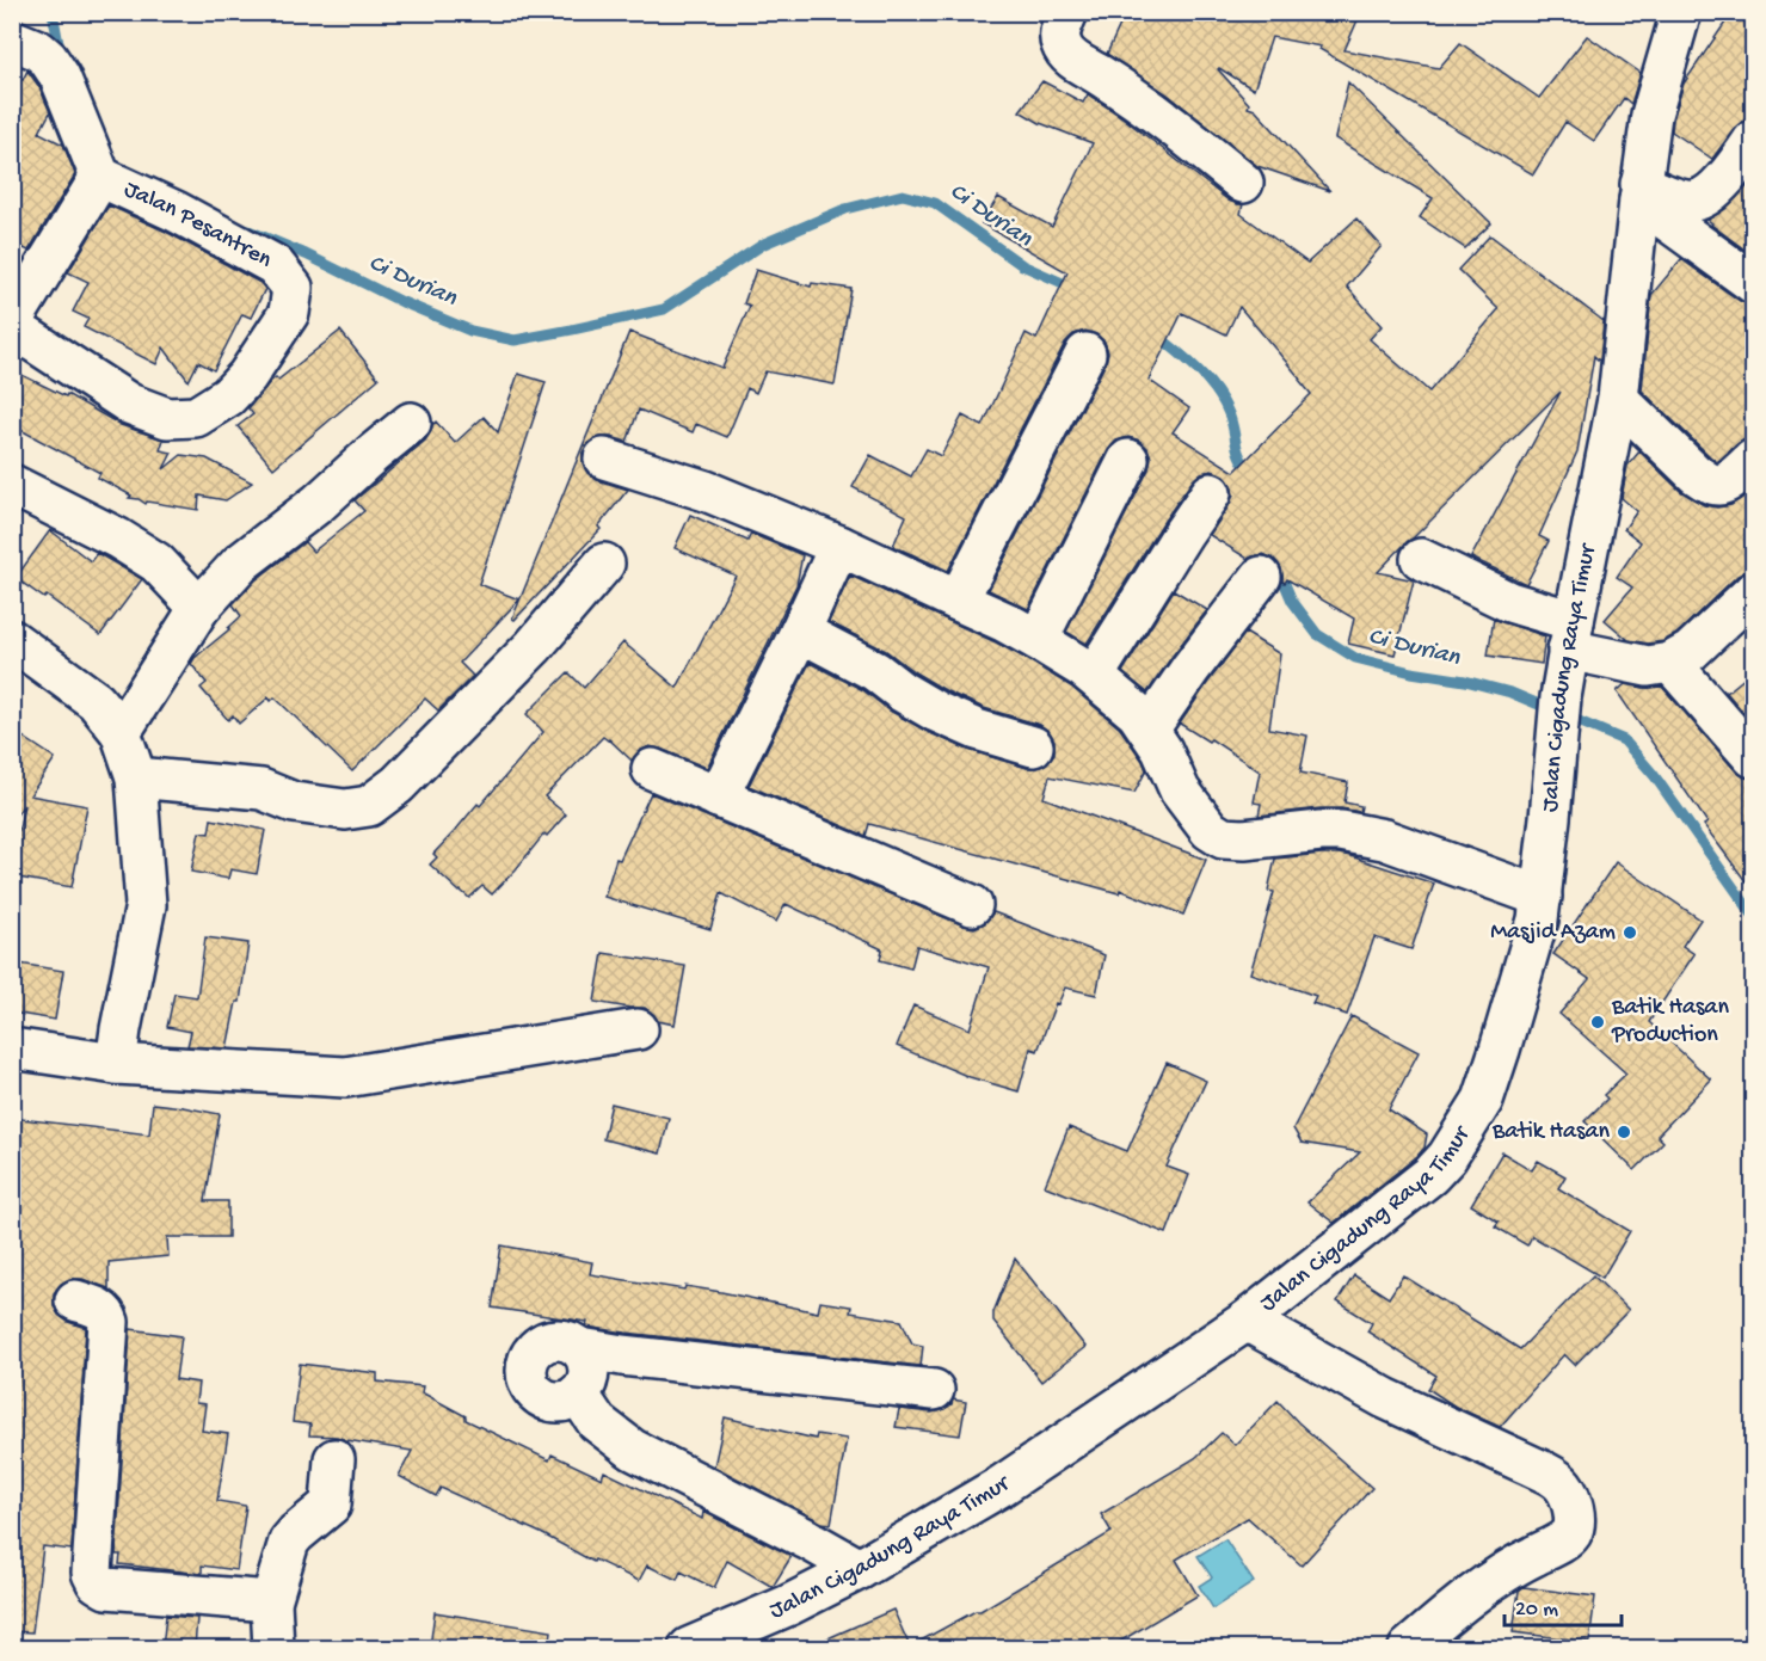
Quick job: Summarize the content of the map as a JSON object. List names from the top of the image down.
{
  "streets": {
    "street": ["Jalan Pesantren", "Jalan Cigadung Raya Timur"]
  },
  "water": ["Ci Durian"],
  "places": ["Masjid Azam", "Batik Hasan Production", "Batik Hasan"],
  "scale_bar": "20 m"
}
